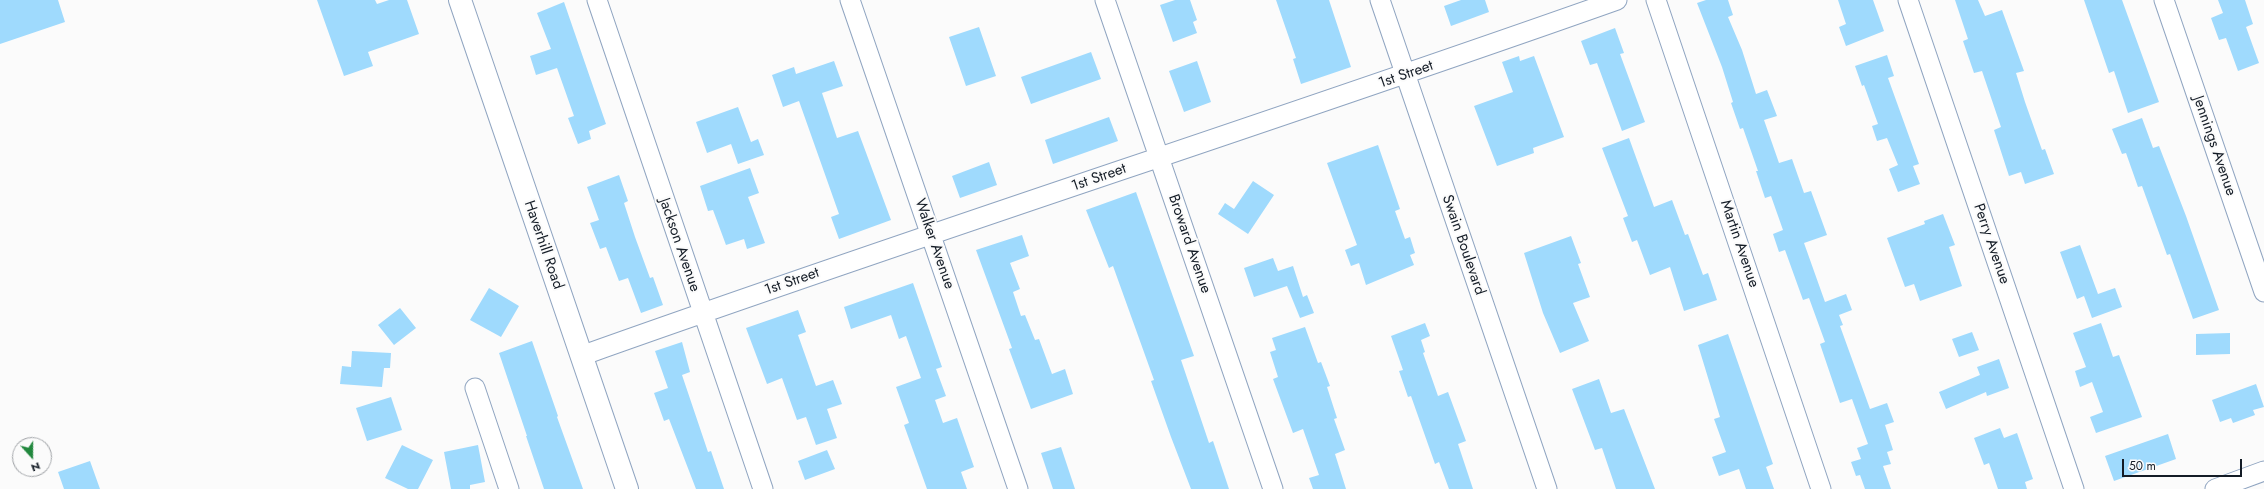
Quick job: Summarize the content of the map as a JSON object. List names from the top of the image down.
{
  "streets": {
    "street": [
      "1st Street",
      "Jennings Avenue",
      "Walker Avenue",
      "Broward Avenue",
      "Martin Avenue",
      "Perry Avenue",
      "Haverhill Road",
      "Jackson Avenue",
      "Swain Boulevard"
    ]
  },
  "crossings": [
    ["1st Street", "Walker Avenue"],
    ["1st Street", "Broward Avenue"],
    ["1st Street", "Haverhill Road"],
    ["1st Street", "Jackson Avenue"],
    ["1st Street", "Swain Boulevard"]
  ],
  "scale_bar": "50 m",
  "north": "bottom"
}
